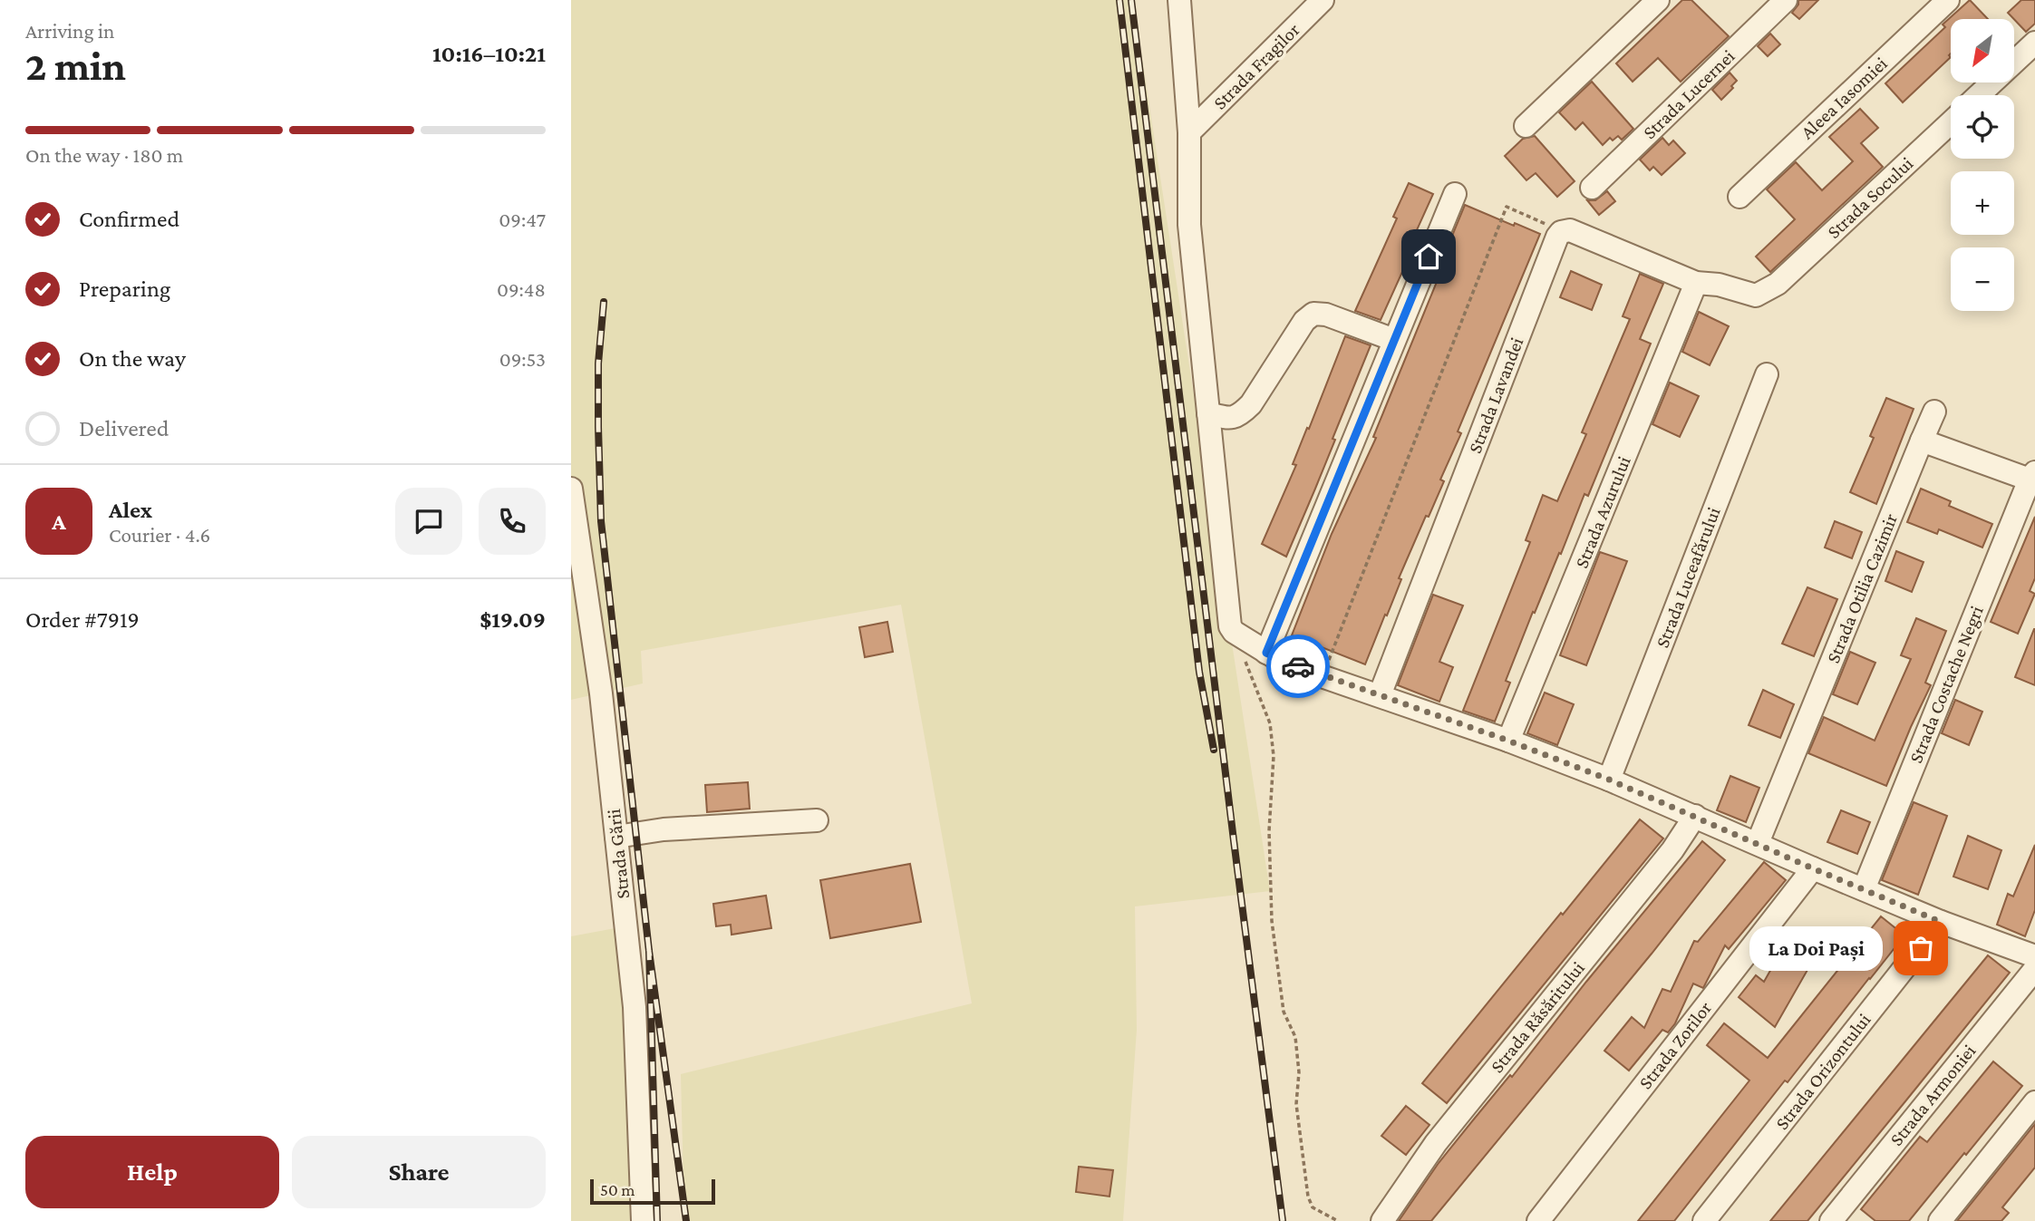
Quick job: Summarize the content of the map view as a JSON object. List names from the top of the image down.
{
  "streets": {
    "street": [
      "Strada Fragilor",
      "Strada Lucernei",
      "Aleea Iasomiei",
      "Strada Socului",
      "Strada Lavandei",
      "Strada Azurului",
      "Strada Luceafǎrului",
      "Strada Otilia Cazimir",
      "Strada Costache Negri",
      "Strada Gării",
      "Strada Răsăritului",
      "Strada Zorilor",
      "Strada Orizontului",
      "Strada Armoniei"
    ]
  },
  "crossings": [
    ["Strada Socului", "Strada Azurului"]
  ],
  "places": ["La Doi Pași"],
  "scale_bar": "50 m",
  "north": "bottom left",
  "page": {
    "heading": ["2 min", "Arriving in", "10:16–10:21"],
    "panel": [
      "Alex",
      "Courier · 4.6",
      "Order #7919",
      "$19.09"
    ],
    "map_buttons": ["+", "−"],
    "bar": "On the way · 180 m",
    "list": [
      ["Confirmed", "09:47"],
      ["Preparing", "09:48"],
      ["On the way", "09:53"],
      "Delivered"
    ],
    "round": "A",
    "bubble": "La Doi Pași",
    "buttons": ["Help", "Share"],
    "scale": "50 m"
  }
}
